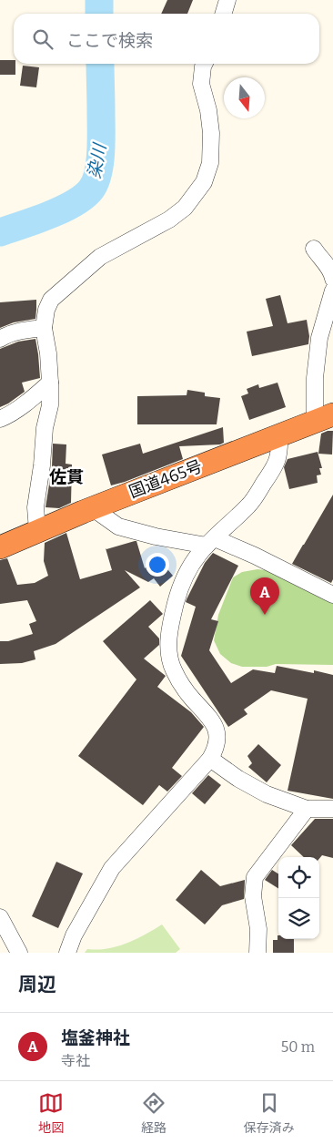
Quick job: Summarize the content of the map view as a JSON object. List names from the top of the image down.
{
  "streets": {
    "highway": ["国道465号"]
  },
  "districts": ["佐貫"],
  "water": ["染川"],
  "north": "bottom",
  "page": {
    "search": "ここで検索",
    "pins": "A",
    "heading": "周辺",
    "list": [
      {
        "mark": "A",
        "name": "塩釜神社",
        "note": "寺社",
        "value": "50 m"
      }
    ],
    "nav": ["地図", "経路", "保存済み"]
  }
}
